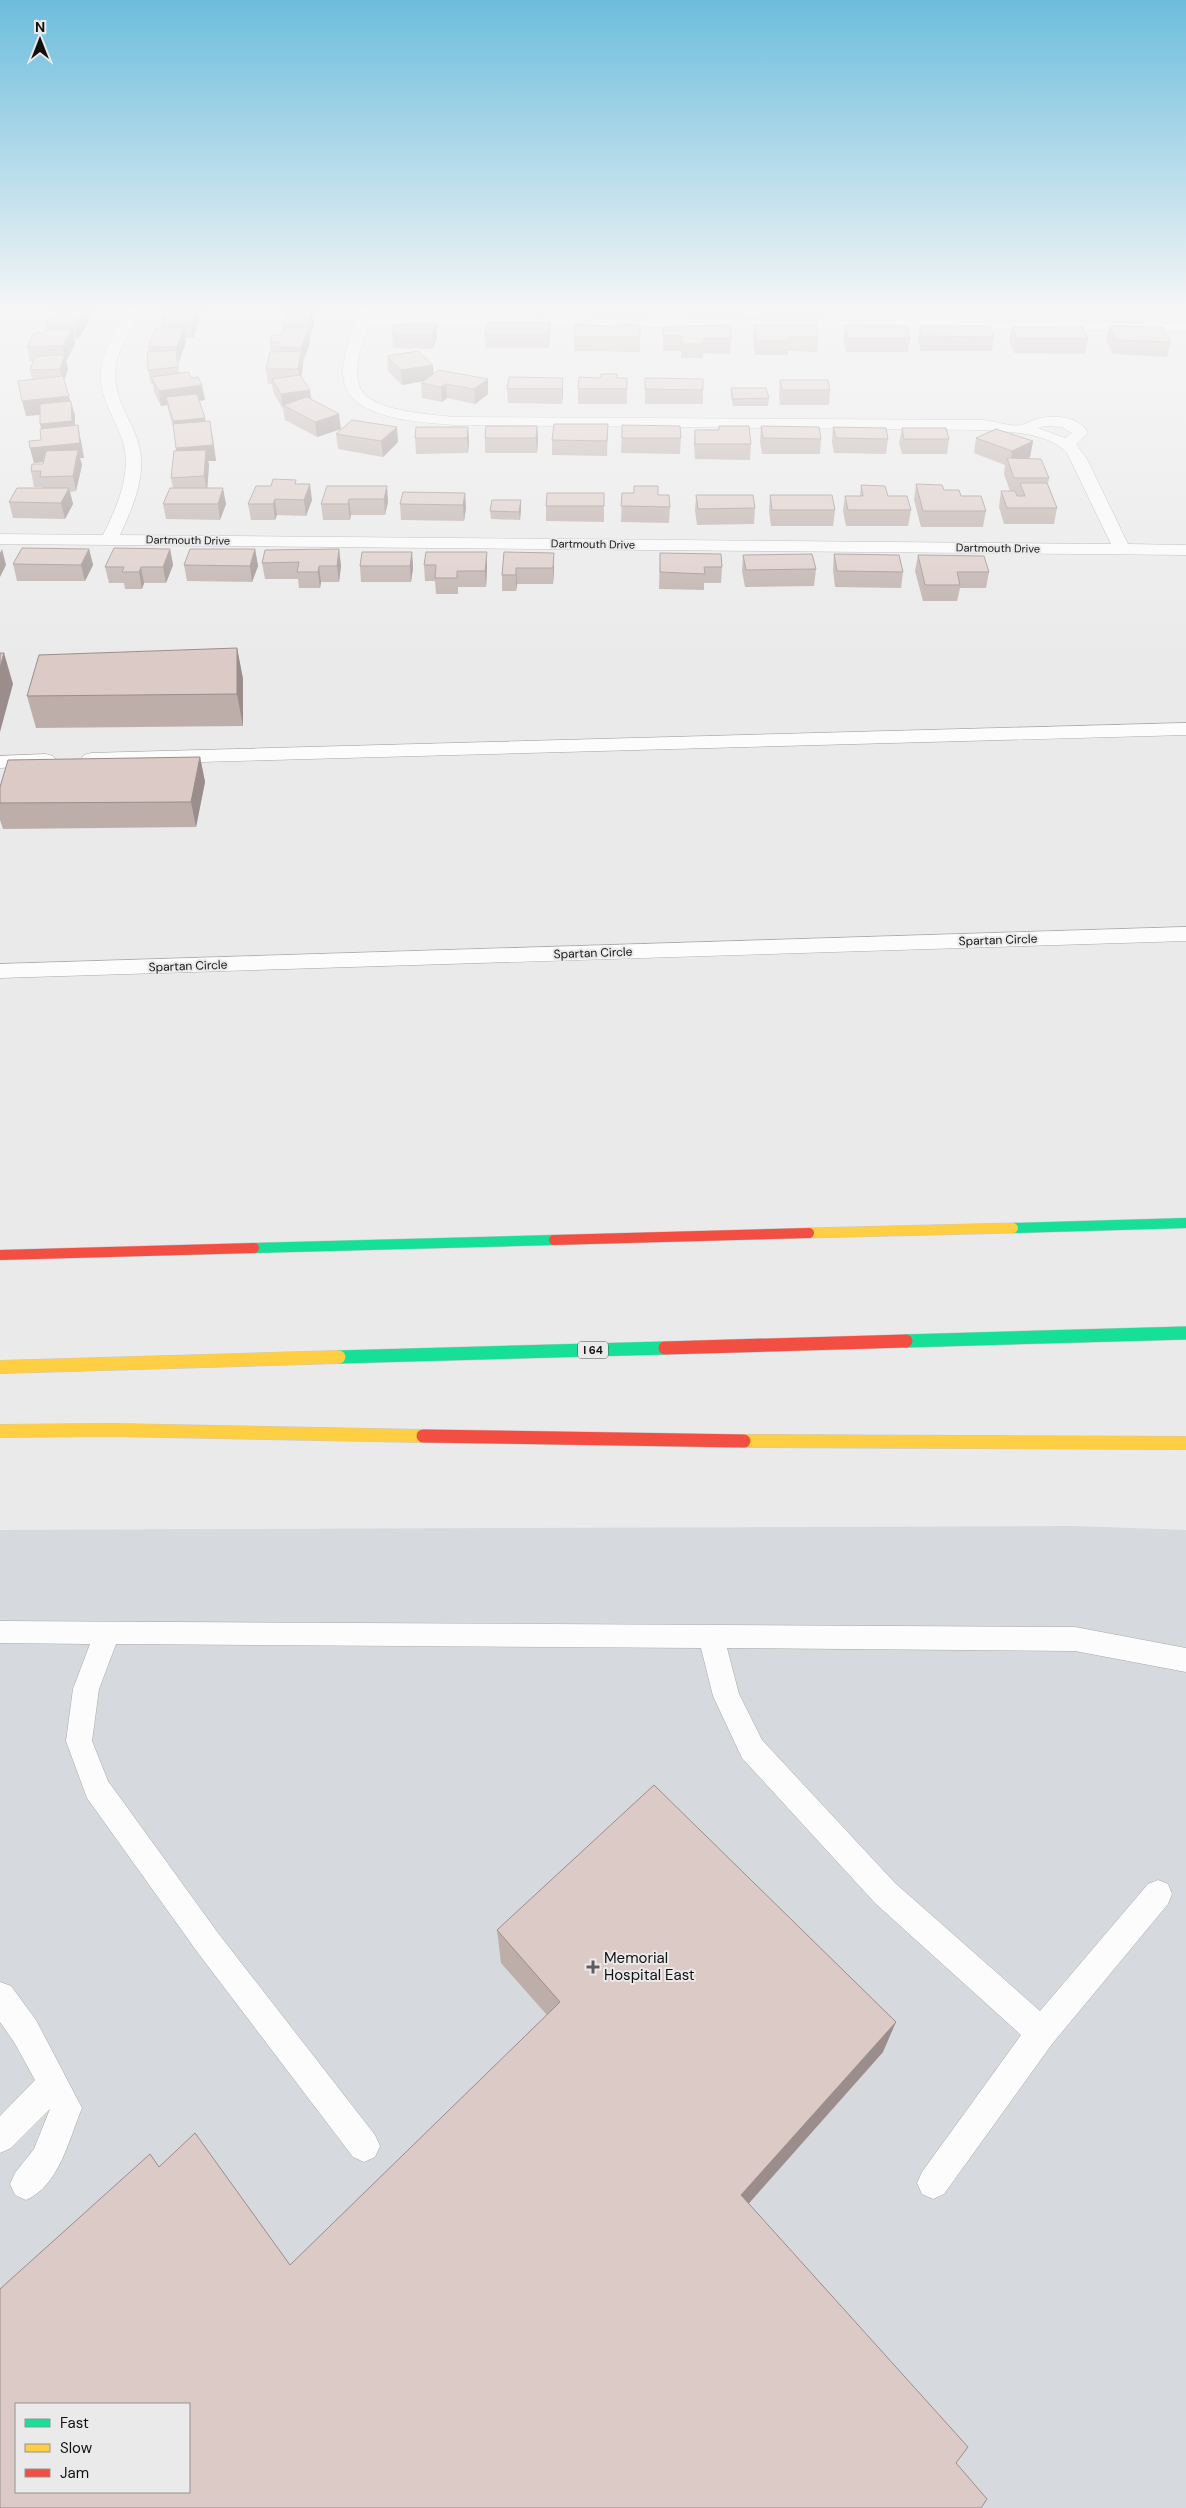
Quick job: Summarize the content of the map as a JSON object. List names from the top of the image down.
{
  "streets": {
    "highway": ["I 64"],
    "street": ["Dartmouth Drive", "Spartan Circle"]
  },
  "places": {
    "health": ["Memorial Hospital East"]
  },
  "legend": ["Fast", "Slow", "Jam"],
  "north": "top"
}
